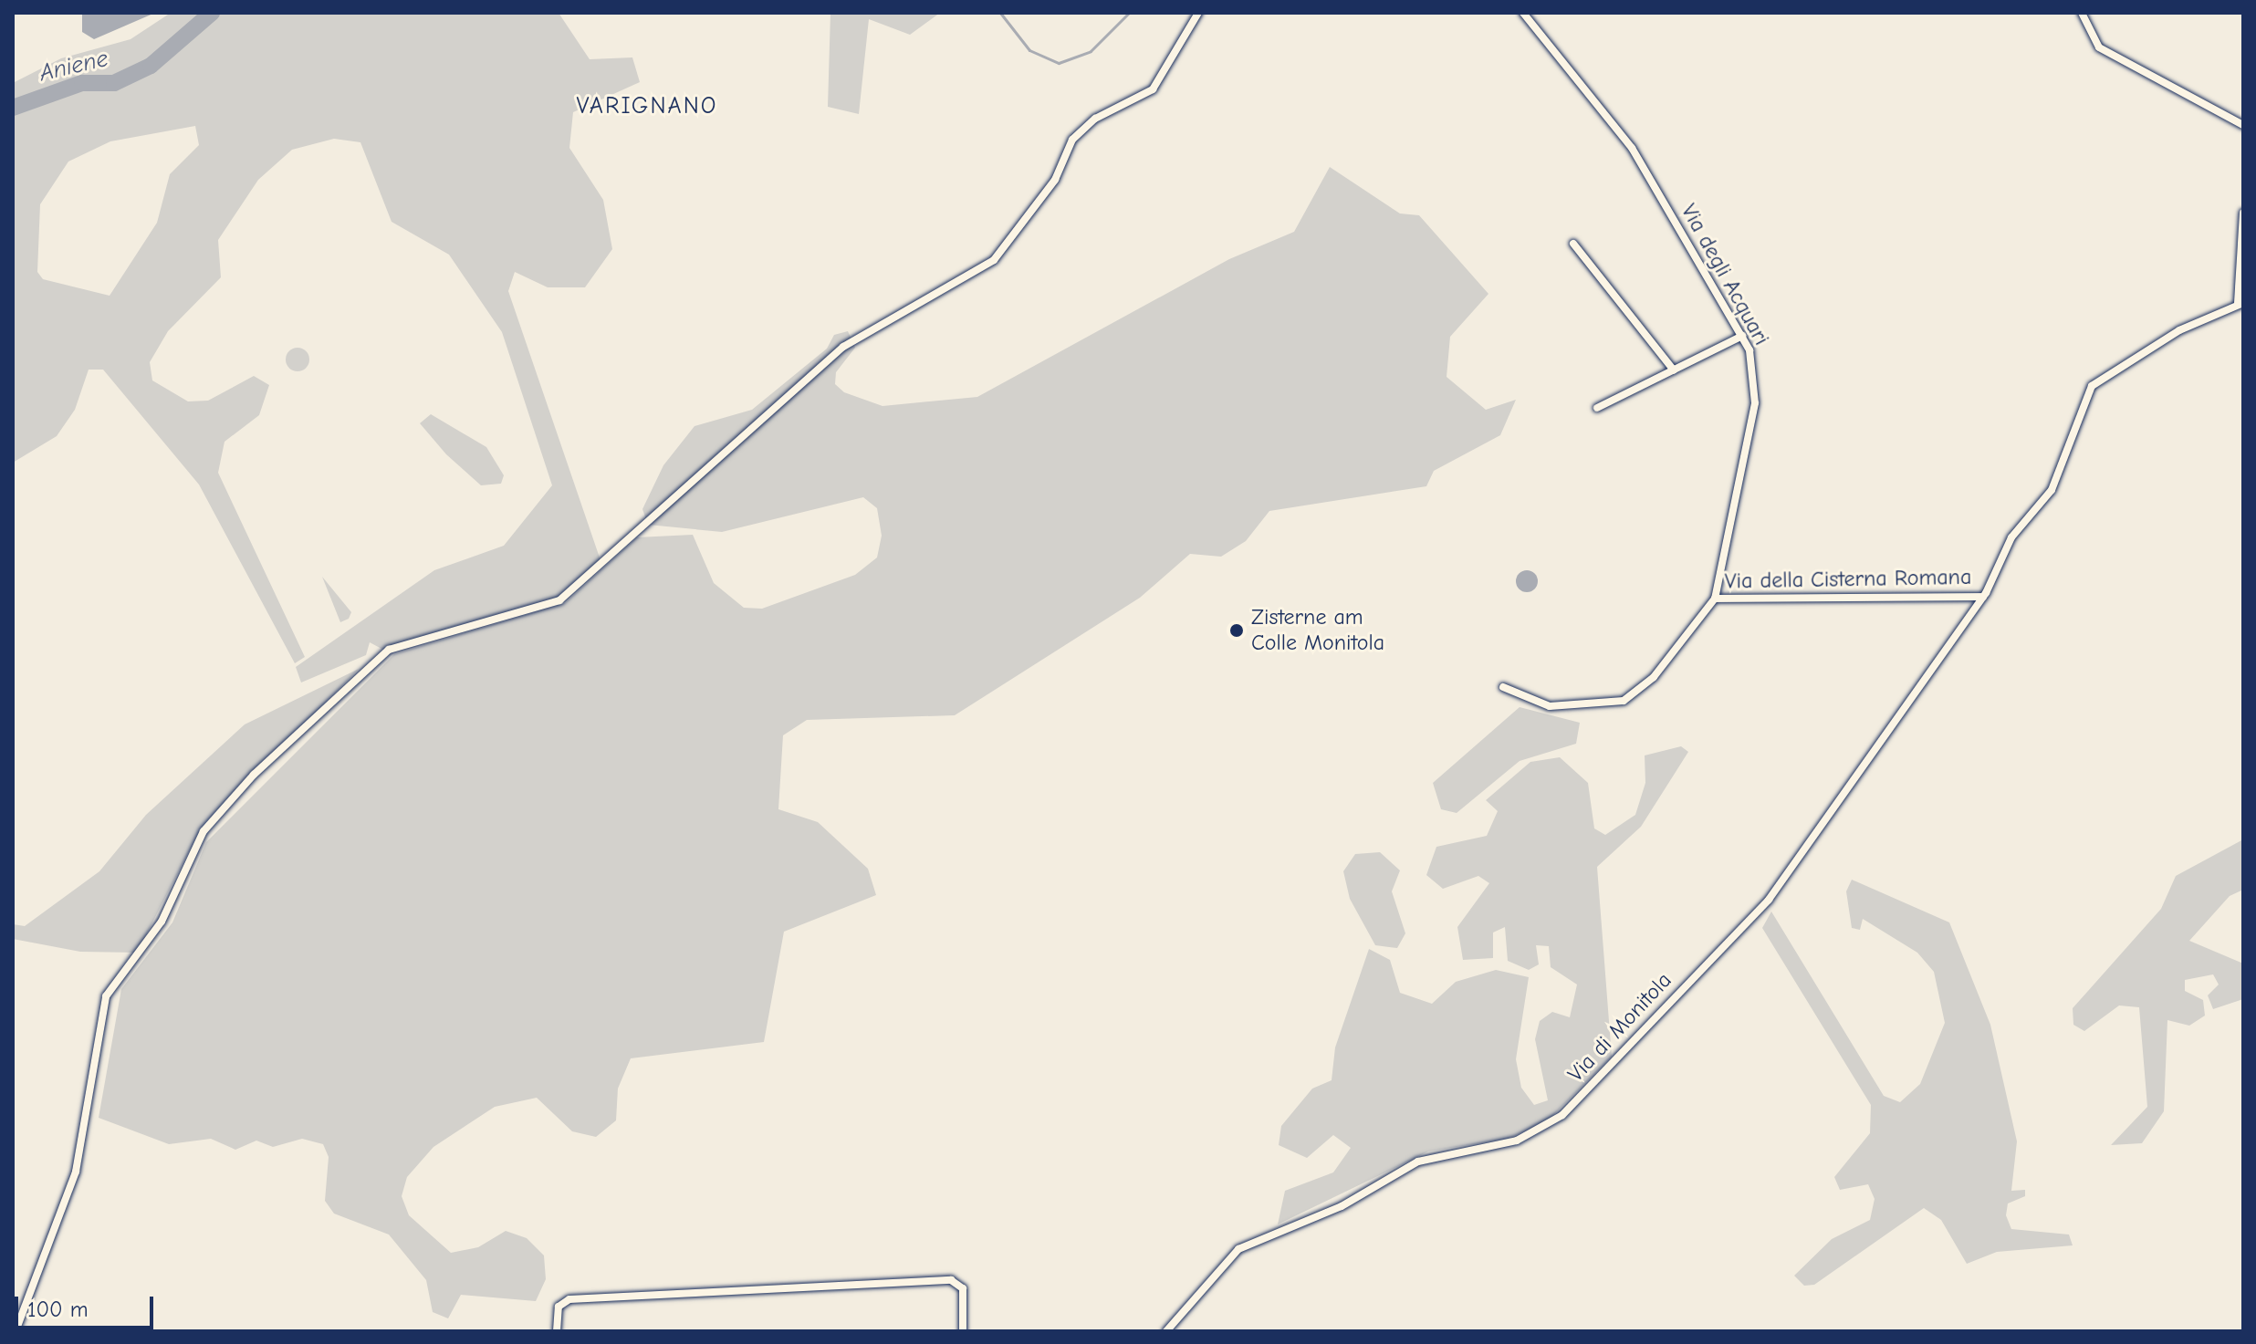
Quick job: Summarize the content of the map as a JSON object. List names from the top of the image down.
{
  "streets": {
    "street": ["Via degli Acquari", "Via della Cisterna Romana", "Via di Monitola"]
  },
  "crossings": [
    ["Via degli Acquari", "Via della Cisterna Romana"],
    ["Via della Cisterna Romana", "Via di Monitola"]
  ],
  "districts": ["VARIGNANO"],
  "water": ["Aniene"],
  "places": ["Zisterne am Colle Monitola"],
  "scale_bar": "100 m"
}
